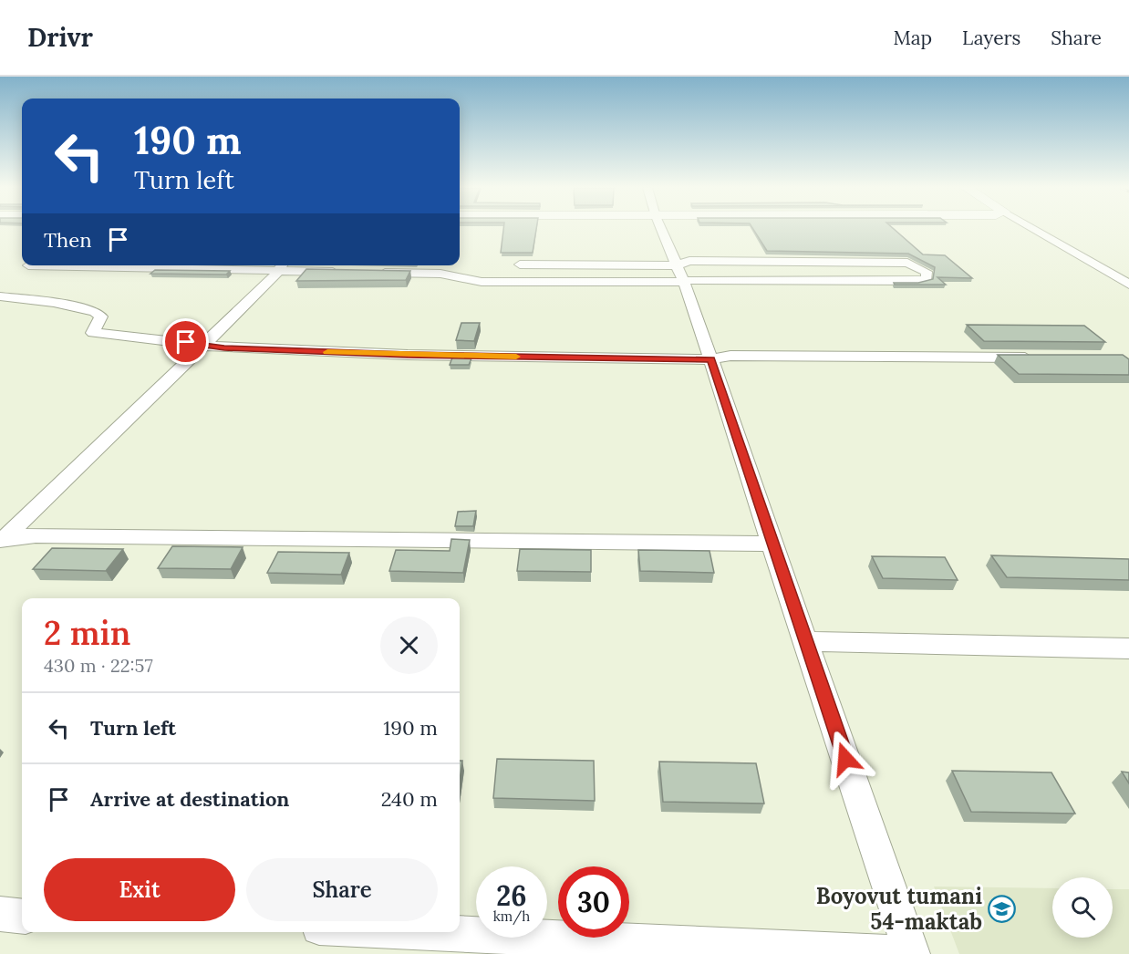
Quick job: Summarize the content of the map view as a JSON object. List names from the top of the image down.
{
  "places": {
    "school or university": ["Boyovut tumani 54-maktab"]
  },
  "page": {
    "header": "Drivr",
    "nav": ["Map", "Layers", "Share"],
    "turn": ["190 m", "Turn left"],
    "then": "Then",
    "heading": ["2 min", "430 m · 22:57"],
    "list": [
      {
        "name": "Turn left",
        "value": "190 m"
      },
      {
        "name": "Arrive at destination",
        "value": "240 m"
      }
    ],
    "buttons": ["Exit", "Share"],
    "speed": "26 km/h",
    "limit": "30"
  }
}
